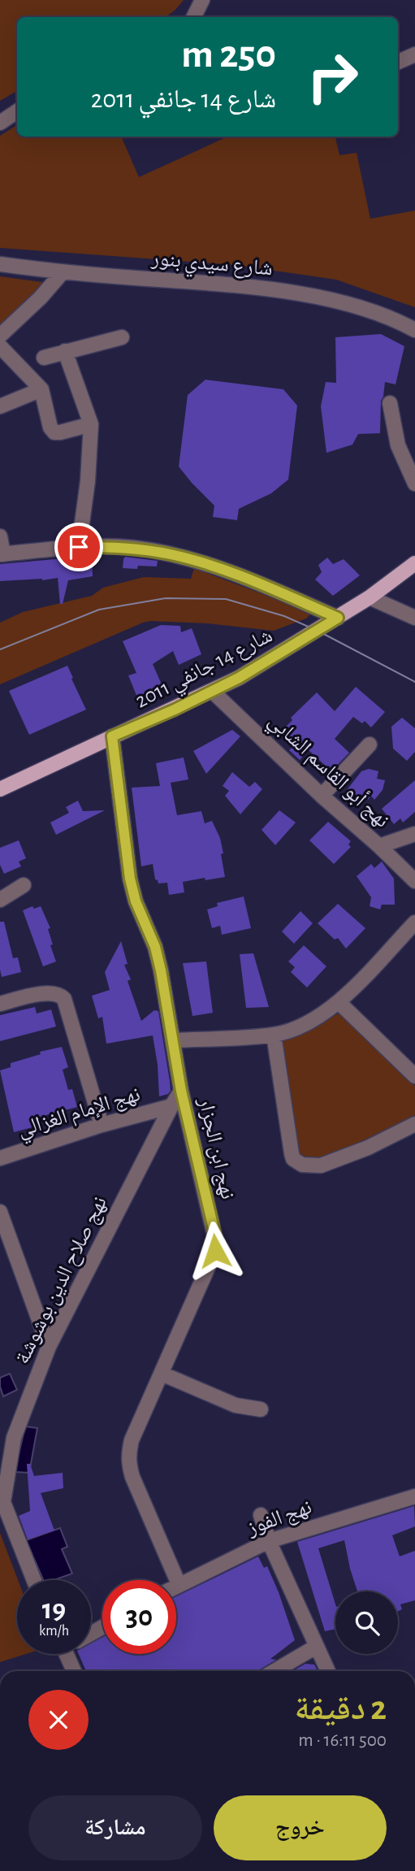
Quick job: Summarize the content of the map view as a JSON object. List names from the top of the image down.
{
  "streets": {
    "main road": ["شارع 14 جانفي 2011"],
    "street": [
      "شارع سيدي بنور",
      "نهج أبو القاسم الشابي",
      "نهج الإمام الغزالي",
      "نهج ابن الجزار",
      "نهج صلاح الدين بوشوشة",
      "نهج الفوز"
    ]
  },
  "crossings": [
    ["شارع 14 جانفي 2011", "نهج أبو القاسم الشابي"],
    ["شارع 14 جانفي 2011", "نهج ابن الجزار"],
    ["نهج الإمام الغزالي", "نهج صلاح الدين بوشوشة"],
    ["نهج ابن الجزار", "نهج صلاح الدين بوشوشة"],
    ["نهج ابن الجزار", "نهج الفوز"]
  ],
  "page": {
    "turn": ["250 m", "شارع 14 جانفي 2011"],
    "speed": "19 km/h",
    "limit": "30",
    "heading": ["2 دقيقة", "500 m · 16:11"],
    "buttons": ["خروج", "مشاركة"]
  }
}
